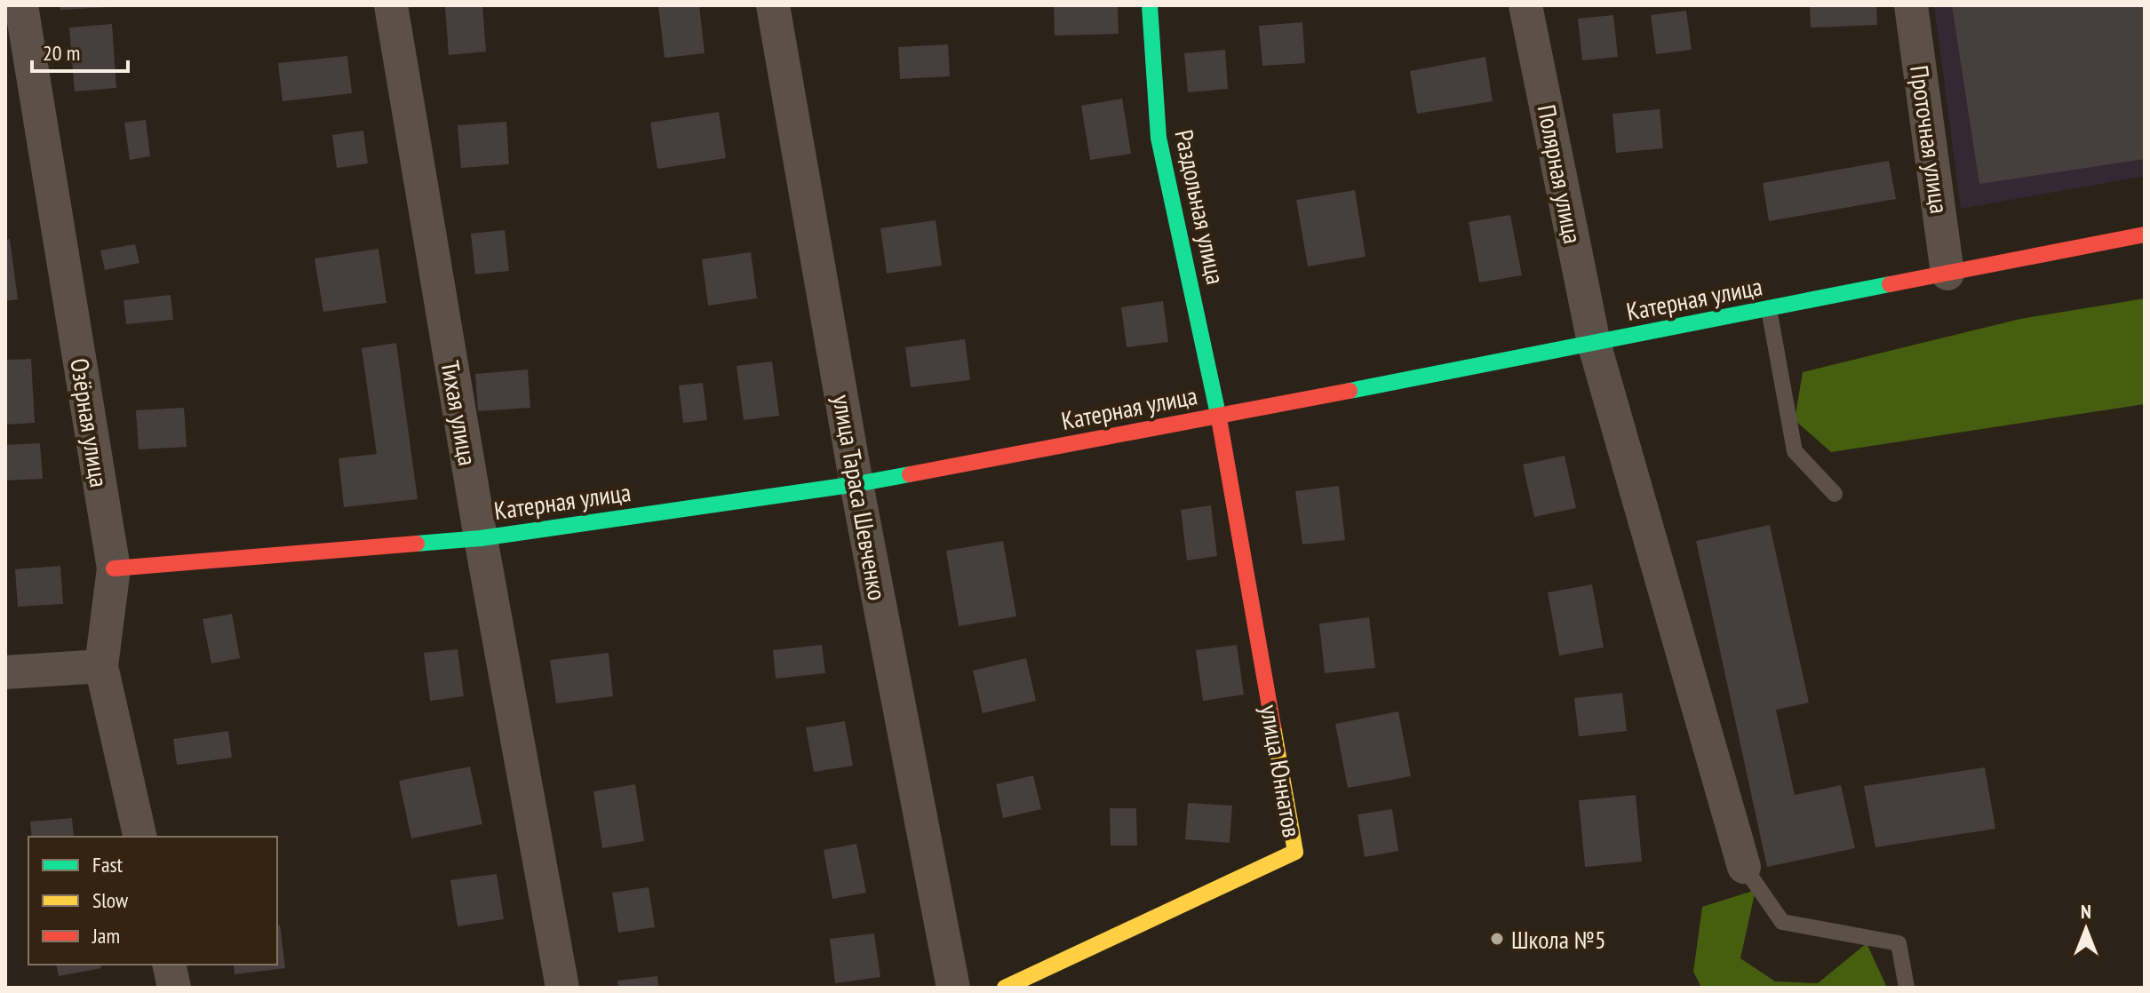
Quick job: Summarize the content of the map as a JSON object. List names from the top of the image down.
{
  "streets": {
    "street": [
      "Проточная улица",
      "Полярная улица",
      "Раздольная улица",
      "Катерная улица",
      "Тихая улица",
      "Озёрная улица",
      "улица Тараса Шевченко",
      "улица Юннатов"
    ]
  },
  "crossings": [
    ["Проточная улица", "Катерная улица"],
    ["Полярная улица", "Катерная улица"],
    ["Раздольная улица", "Катерная улица"],
    ["Раздольная улица", "улица Юннатов"],
    ["Катерная улица", "Тихая улица"],
    ["Катерная улица", "Озёрная улица"],
    ["Катерная улица", "улица Тараса Шевченко"],
    ["Катерная улица", "улица Юннатов"]
  ],
  "places": ["Школа №5"],
  "legend": ["Fast", "Slow", "Jam"],
  "scale_bar": "20 m",
  "north": "top"
}
